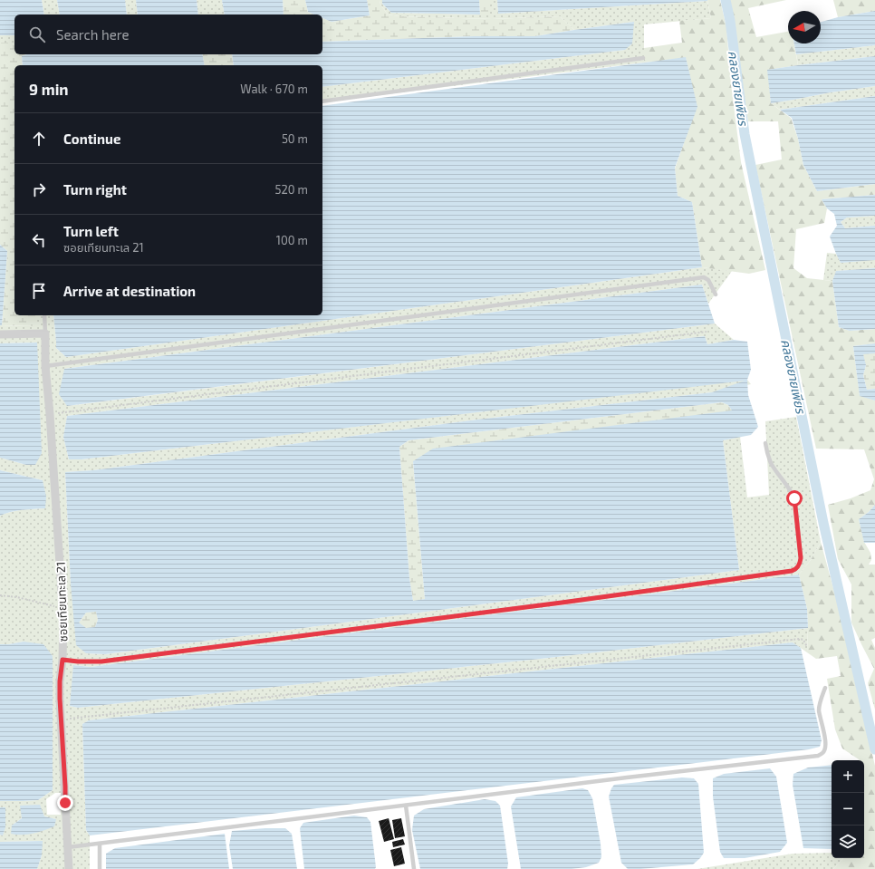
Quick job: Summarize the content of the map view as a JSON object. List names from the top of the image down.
{
  "streets": {
    "street": ["ซอยเทียนทะเล 21"]
  },
  "water": ["คลองยายเพียร"],
  "north": "left",
  "page": {
    "search": "Search here",
    "heading": ["9 min", "Walk · 670 m"],
    "list": [
      ["Continue", "50 m"],
      ["Turn right", "520 m"],
      ["Turn left", "ซอยเทียนทะเล 21", "100 m"],
      "Arrive at destination"
    ],
    "map_buttons": ["+", "−"]
  }
}
